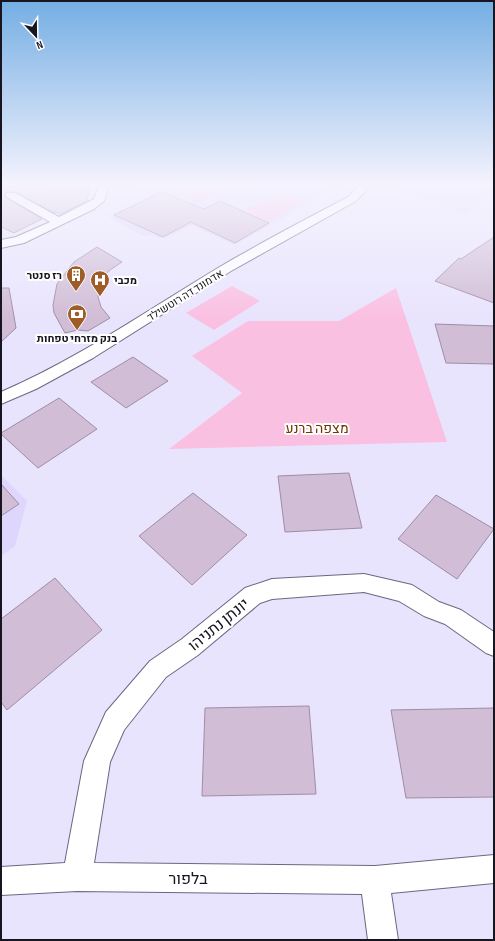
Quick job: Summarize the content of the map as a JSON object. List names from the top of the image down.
{
  "streets": {
    "street": ["אדמונד דה רוטשילד", "יונתן נתניהו", "בלפור"]
  },
  "crossings": [
    ["יונתן נתניהו", "בלפור"]
  ],
  "districts": ["מצפה ברנע"],
  "places": {
    "building": ["רז סנטר"],
    "hospital": ["מכבי"],
    "bank": ["בנק מזרחי טפחות"]
  },
  "north": "bottom"
}
